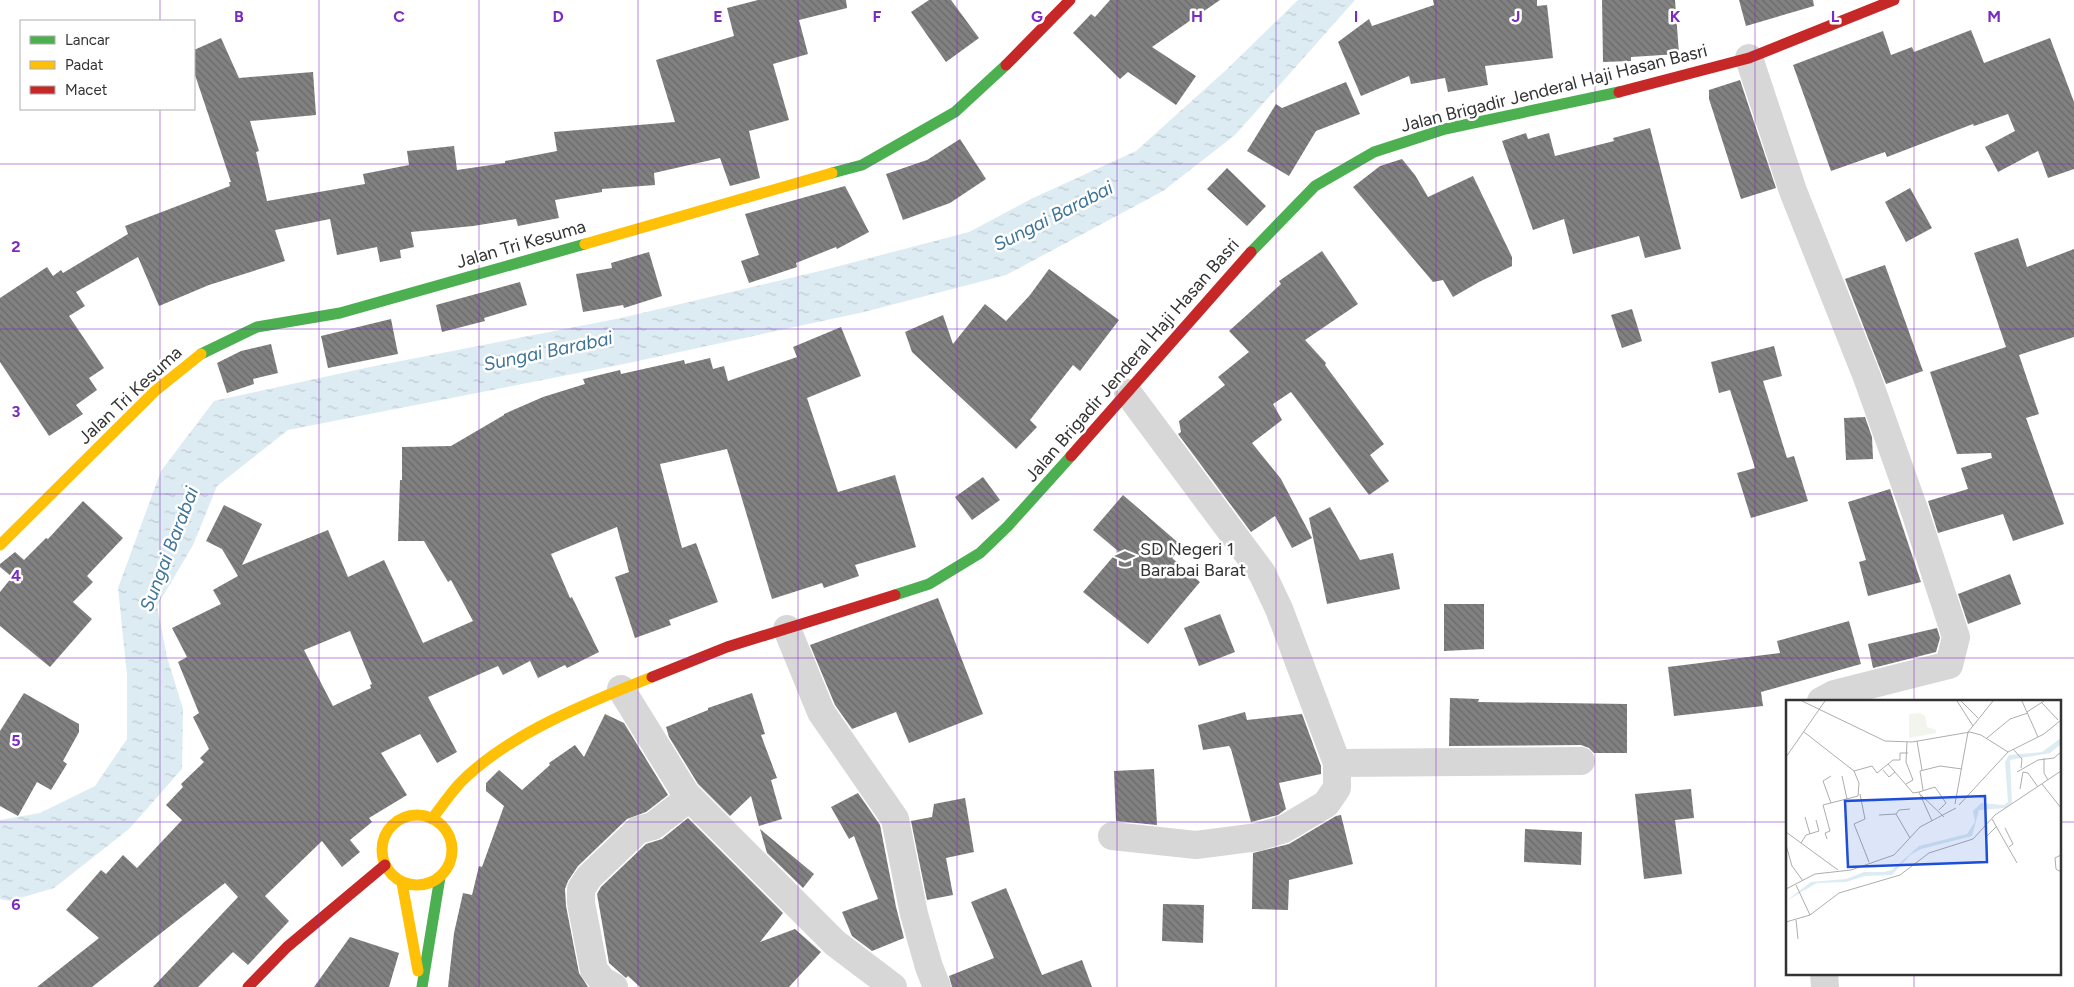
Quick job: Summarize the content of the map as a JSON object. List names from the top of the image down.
{
  "streets": {
    "main road": ["Jalan Brigadir Jenderal Haji Hasan Basri", "Jalan Tri Kesuma"]
  },
  "water": ["Sungai Barabai"],
  "places": {
    "school or university": ["SD Negeri 1 Barabai Barat"]
  },
  "legend": ["Lancar", "Padat", "Macet"],
  "grid": {
    "columns": [
      "B",
      "C",
      "D",
      "E",
      "F",
      "G",
      "H",
      "I",
      "J",
      "K",
      "L",
      "M"
    ],
    "rows": [
      "2",
      "3",
      "4",
      "5",
      "6"
    ]
  }
}
